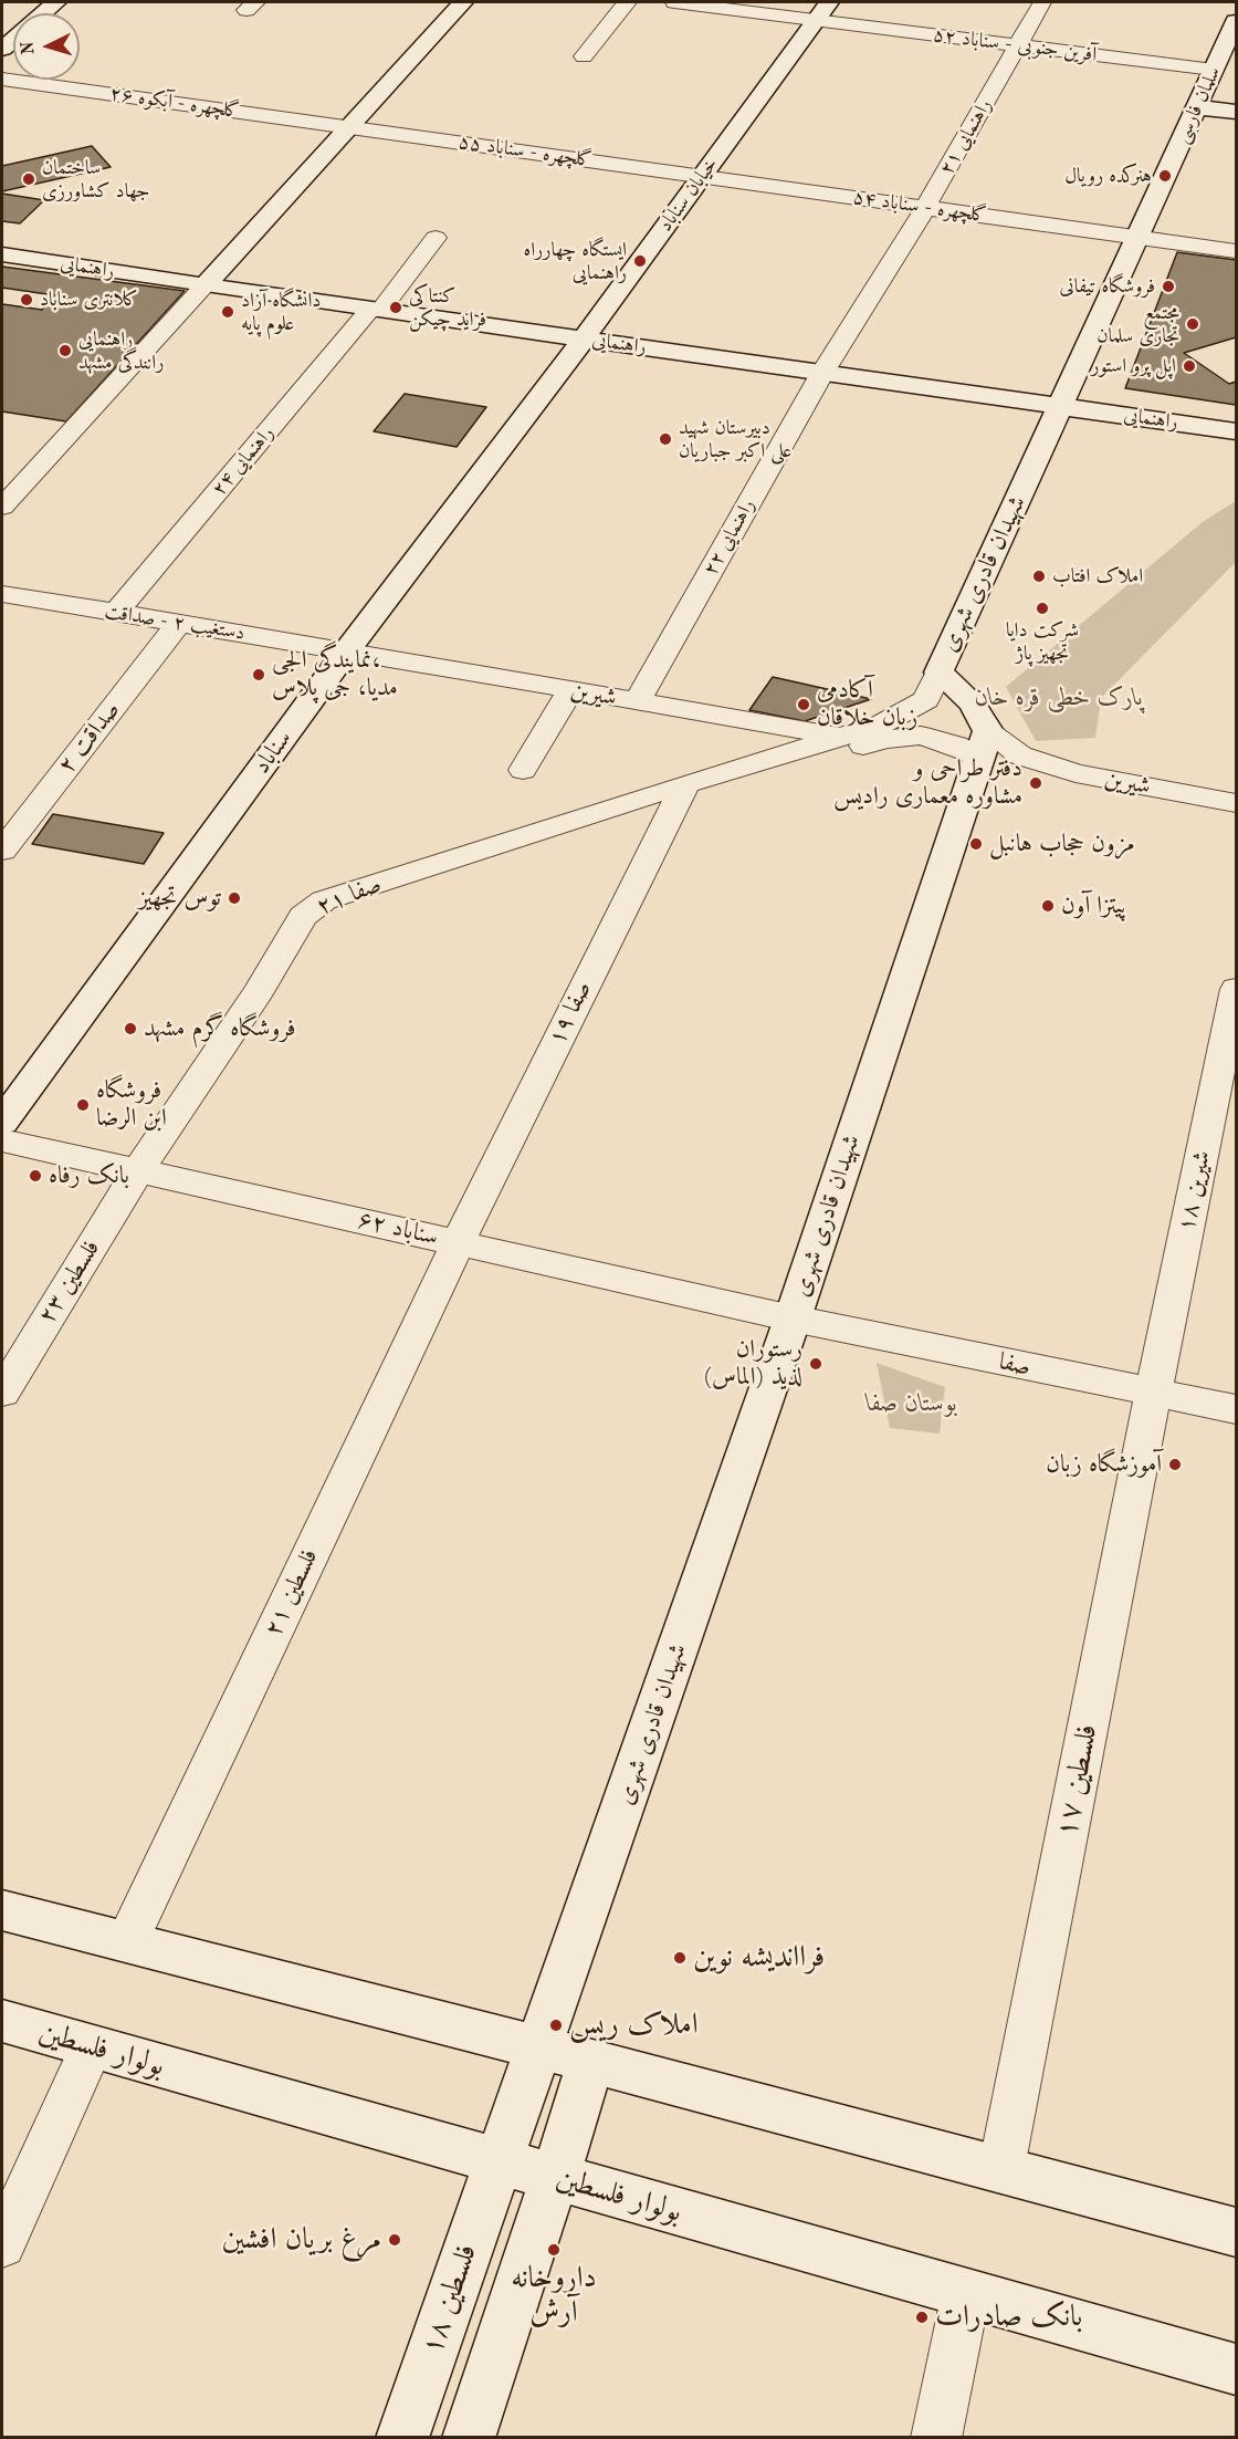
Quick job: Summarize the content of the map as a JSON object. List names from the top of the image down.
{
  "streets": {
    "main road": [
      "سلمان فارسی",
      "خیابان سناباد",
      "راهنمایی",
      "شهیدان قادری شهری",
      "سناباد",
      "بولوار فلسطین",
      "فلسطین ۱۸"
    ],
    "street": [
      "آفرین جنوبی - سناباد ۵۲",
      "گلچهره - آبکوه ۲۶",
      "راهنمایی ۲۱",
      "گلچهره - سناباد ۵۵",
      "گلچهره - سناباد ۵۴",
      "راهنمایی ۲۴",
      "راهنمایی ۲۲",
      "دستغیب ۲ - صداقت",
      "شیرین",
      "صداقت ۲",
      "صفا ۲۱",
      "صفا ۱۹",
      "شیرین ۱۸",
      "سناباد ۶۲",
      "فلسطین ۲۳",
      "صفا",
      "فلسطین ۲۱",
      "فلسطین ۱۷"
    ]
  },
  "crossings": [
    ["آفرین جنوبی - سناباد ۵۲", "سلمان فارسی"],
    ["آفرین جنوبی - سناباد ۵۲", "راهنمایی ۲۱"],
    ["آفرین جنوبی - سناباد ۵۲", "خیابان سناباد"],
    ["گلچهره - آبکوه ۲۶", "گلچهره - سناباد ۵۵"],
    ["سلمان فارسی", "گلچهره - سناباد ۵۴"],
    ["سلمان فارسی", "راهنمایی"],
    ["سلمان فارسی", "شهیدان قادری شهری"],
    ["راهنمایی ۲۱", "گلچهره - سناباد ۵۴"],
    ["راهنمایی ۲۱", "راهنمایی"],
    ["راهنمایی ۲۱", "راهنمایی ۲۲"],
    ["گلچهره - سناباد ۵۵", "خیابان سناباد"],
    ["گلچهره - سناباد ۵۵", "گلچهره - سناباد ۵۴"],
    ["خیابان سناباد", "گلچهره - سناباد ۵۴"],
    ["خیابان سناباد", "راهنمایی"],
    ["خیابان سناباد", "سناباد"],
    ["راهنمایی", "راهنمایی ۲۴"],
    ["راهنمایی", "راهنمایی ۲۲"],
    ["راهنمایی", "شهیدان قادری شهری"],
    ["راهنمایی ۲۴", "دستغیب ۲ - صداقت"],
    ["راهنمایی ۲۲", "شیرین"],
    ["شهیدان قادری شهری", "شیرین"],
    ["شهیدان قادری شهری", "صفا ۲۱"],
    ["شهیدان قادری شهری", "سناباد ۶۲"],
    ["شهیدان قادری شهری", "صفا"],
    ["شهیدان قادری شهری", "بولوار فلسطین"],
    ["شهیدان قادری شهری", "فلسطین ۱۸"],
    ["دستغیب ۲ - صداقت", "شیرین"],
    ["دستغیب ۲ - صداقت", "صداقت ۲"],
    ["دستغیب ۲ - صداقت", "سناباد"],
    ["شیرین", "سناباد"],
    ["شیرین", "صفا ۲۱"],
    ["شیرین", "صفا ۱۹"],
    ["صفا ۲۱", "صفا ۱۹"],
    ["صفا ۲۱", "سناباد ۶۲"],
    ["صفا ۲۱", "فلسطین ۲۳"],
    ["صفا ۱۹", "سناباد ۶۲"],
    ["صفا ۱۹", "فلسطین ۲۱"],
    ["شیرین ۱۸", "صفا"],
    ["شیرین ۱۸", "فلسطین ۱۷"],
    ["سناباد ۶۲", "فلسطین ۲۳"],
    ["سناباد ۶۲", "صفا"],
    ["سناباد ۶۲", "فلسطین ۲۱"],
    ["صفا", "فلسطین ۱۷"],
    ["بولوار فلسطین", "فلسطین ۱۸"]
  ],
  "parks": ["پارک خطی قره خان", "بوستان صفا"],
  "places": [
    "هنرکده رویال",
    "ساختمان جهاد کشاورزی",
    "ایستگاه چهارراه راهنمایی",
    "فروشگاه تیفانی",
    "کلانتری سناباد",
    "کنتاکی فراید چیکن",
    "دانشگاه آزاد علوم پایه",
    "مجتمع تجاری سلمان",
    "راهنمایی رانندگی مشهد",
    "اپل پرو استور",
    "دبیرستان شهید علی اکبر جباریان",
    "املاک افتاب",
    "شرکت دایا تجهیز پاژ",
    "نمایندگی الجی، مدیا، جی پلاس",
    "آکادمی زبان خلاقان",
    "دفتر طراحی و مشاوره معماری رادیس",
    "مزون حجاب هانبل",
    "توس تجهیز",
    "پیتزا آون",
    "فروشگاه گرم مشهد",
    "فروشگاه ابن الرضا",
    "بانک رفاه",
    "رستوران لذیذ (الماس)",
    "آموزشگاه زبان",
    "فرااندیشه نوین",
    "املاک ریس",
    "مرغ بریان افشین",
    "داروخانه آرش",
    "بانک صادرات"
  ],
  "north": "left"
}
